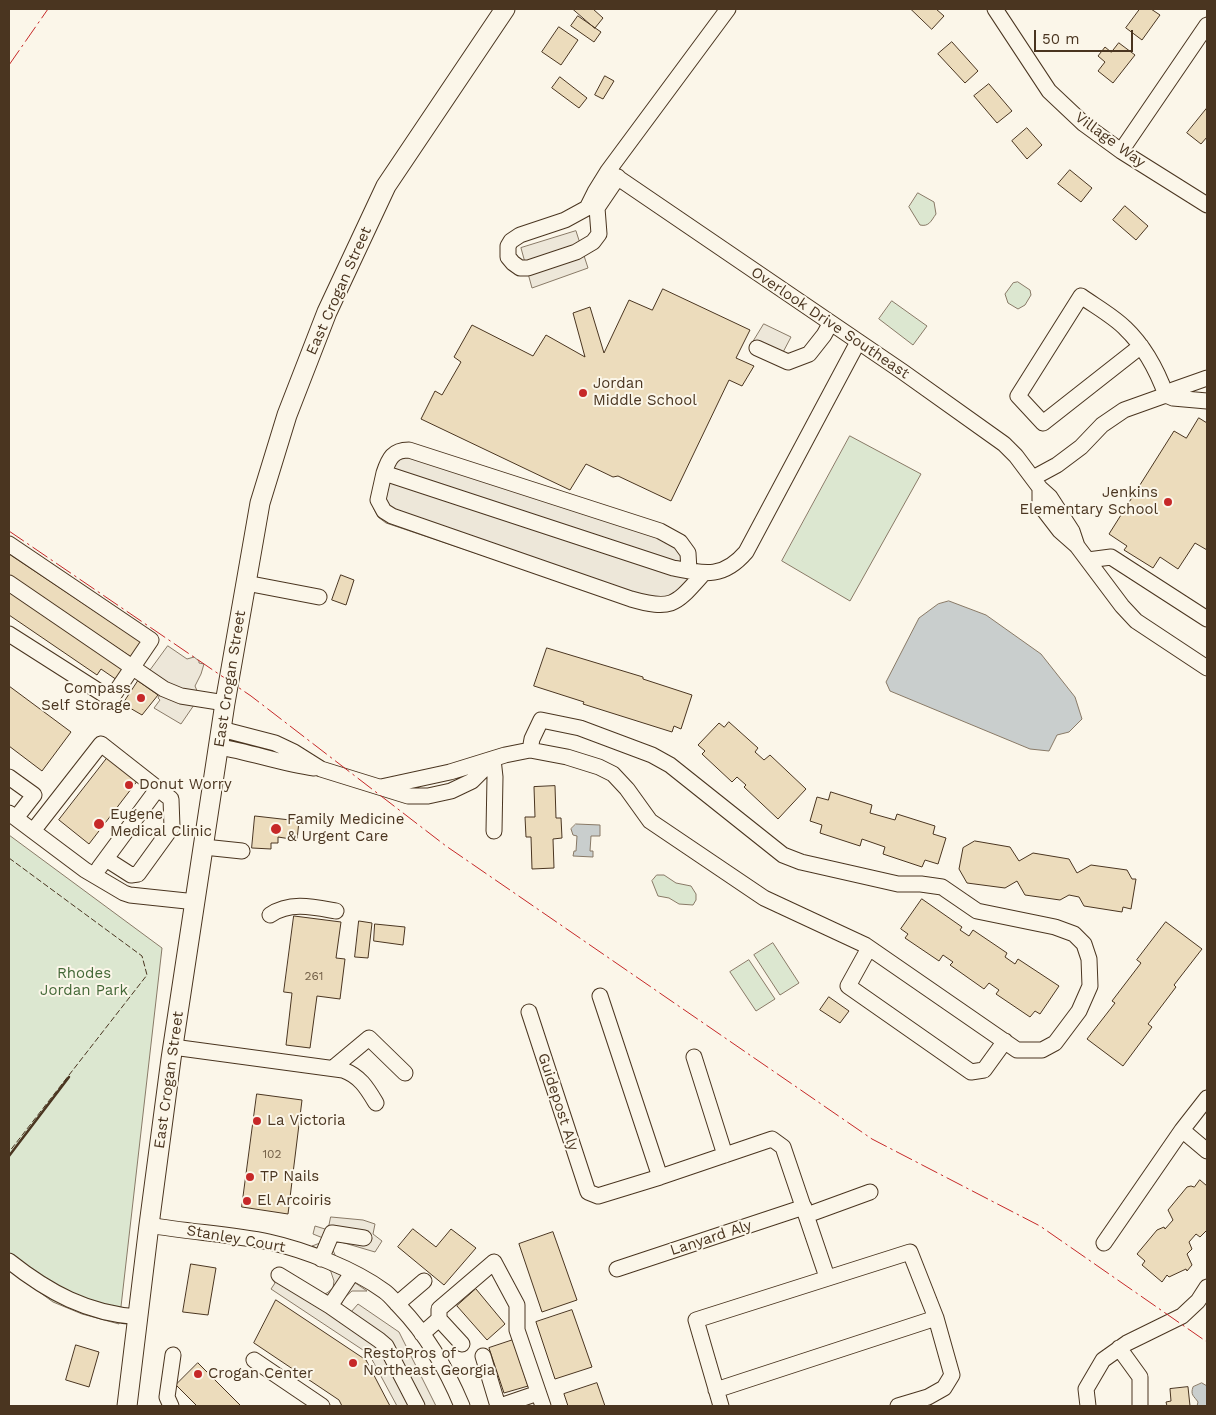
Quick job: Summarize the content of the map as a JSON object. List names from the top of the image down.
{
  "streets": {
    "main road": ["East Crogan Street"],
    "street": [
      "Village Way",
      "Overlook Drive Southeast",
      "Guidepost Aly",
      "Lanyard Aly",
      "Stanley Court"
    ]
  },
  "crossings": [
    ["East Crogan Street", "Stanley Court"]
  ],
  "parks": ["Rhodes Jordan Park"],
  "places": [
    "Jordan Middle School",
    "Jenkins Elementary School",
    "Compass Self Storage",
    "Donut Worry",
    "Eugene Medical Clinic",
    "Family Medicine & Urgent Care",
    "La Victoria",
    "TP Nails",
    "El Arcoiris",
    "RestoPros of Northeast Georgia",
    "Crogan Center"
  ],
  "house_numbers": ["261", "102"],
  "scale_bar": "50 m"
}
